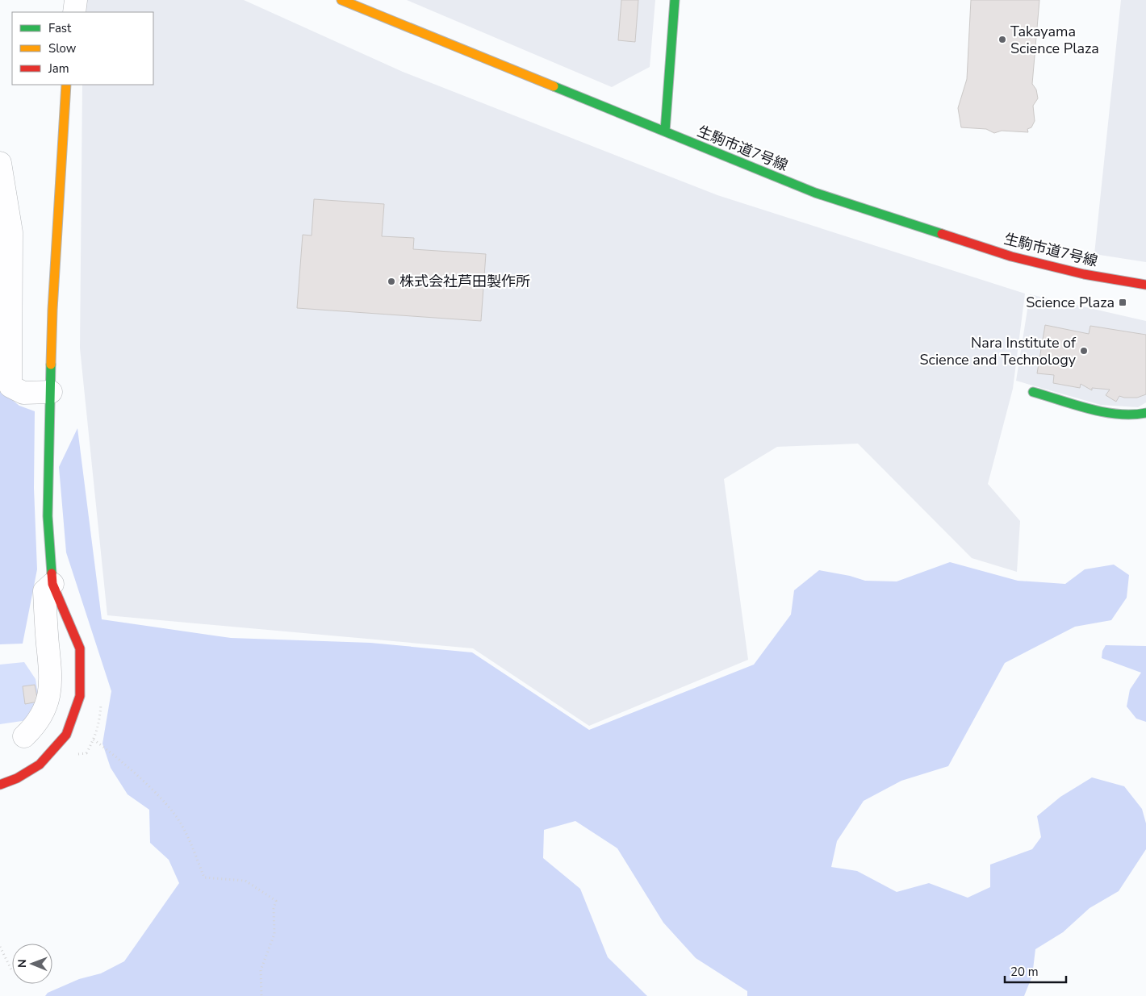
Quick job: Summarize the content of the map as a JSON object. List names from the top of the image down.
{
  "streets": {
    "street": ["生駒市道7号線"]
  },
  "places": {
    "other": ["Takayama Science Plaza", "株式会社芦田製作所", "Nara Institute of Science and Technology"],
    "transit": ["Science Plaza"]
  },
  "legend": ["Fast", "Slow", "Jam"],
  "scale_bar": "20 m",
  "north": "left"
}
